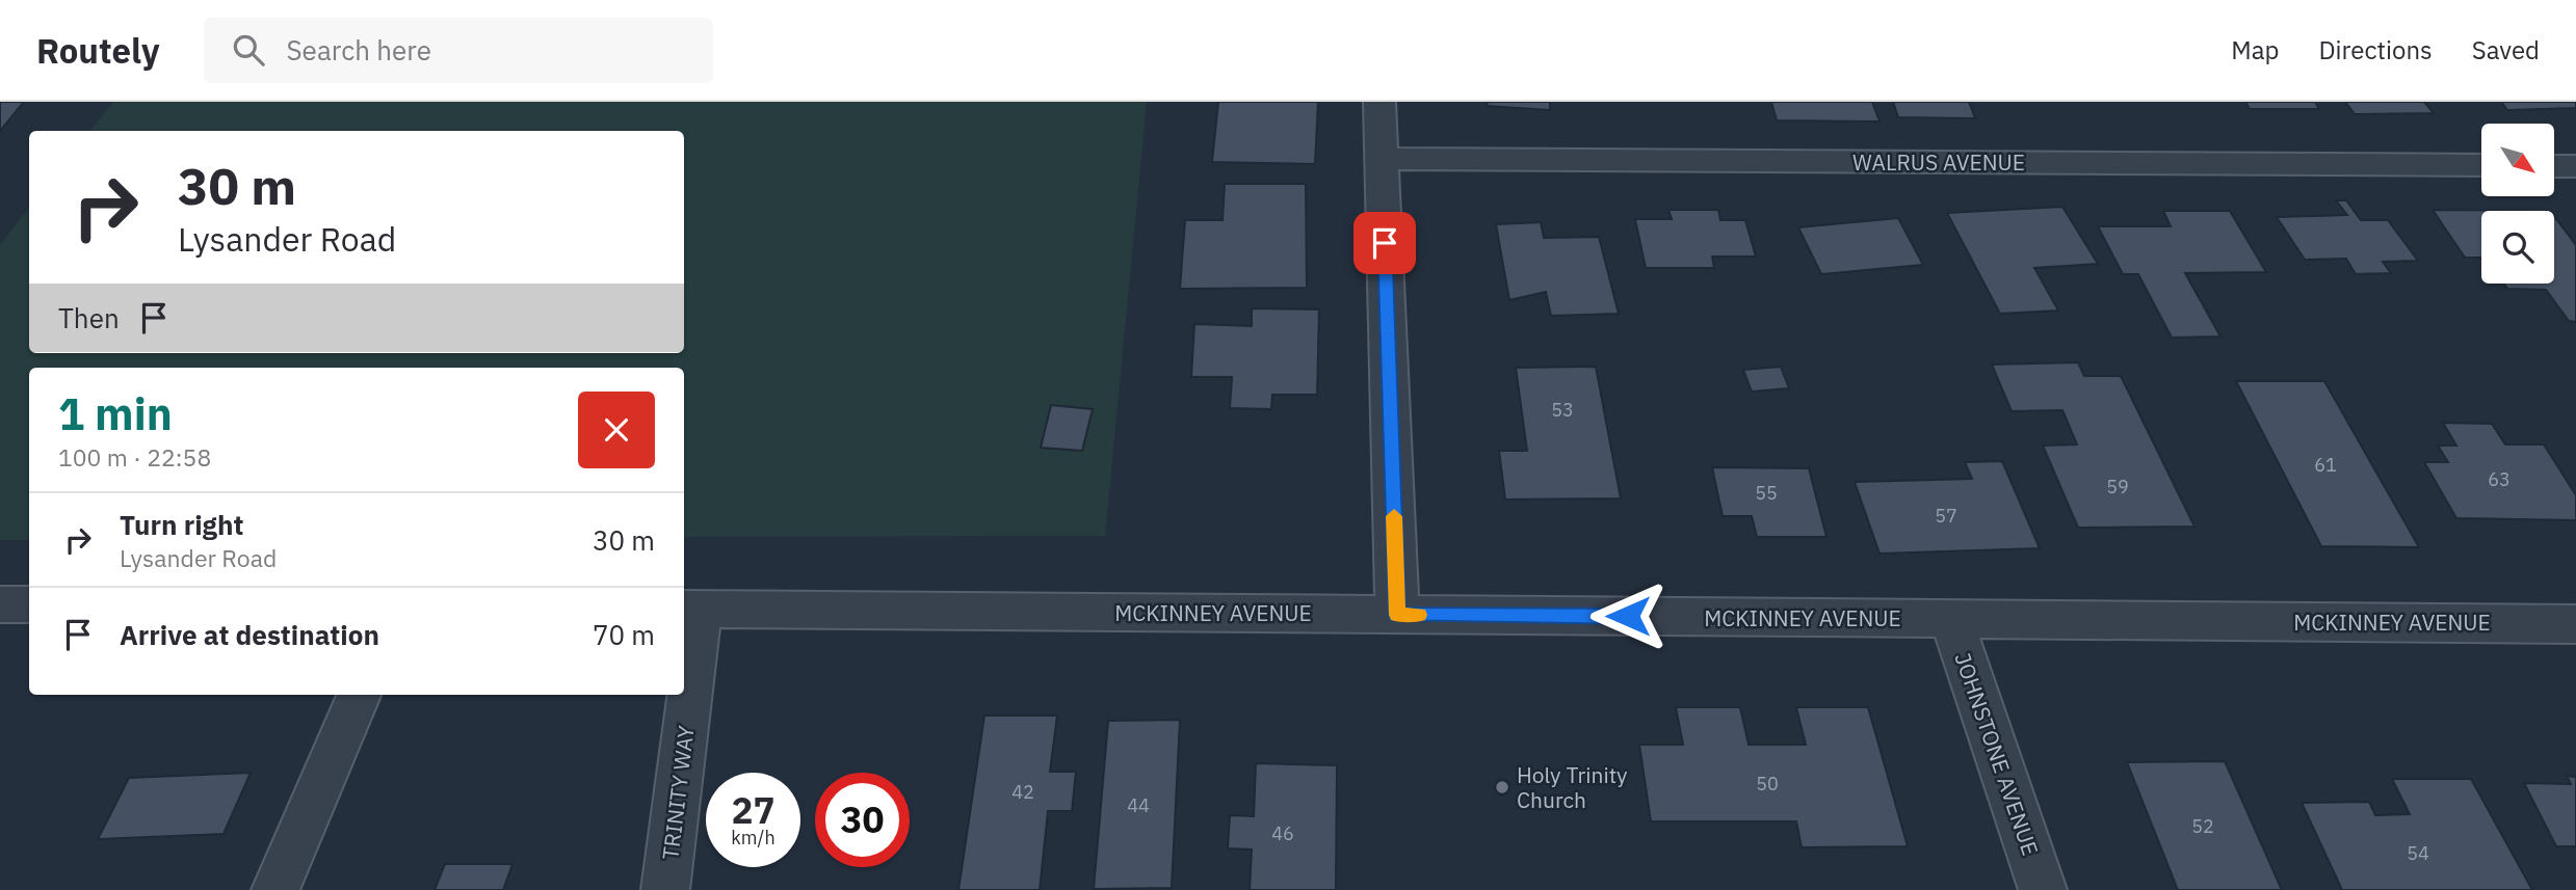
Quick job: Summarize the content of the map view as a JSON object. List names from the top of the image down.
{
  "streets": {
    "street": [
      "WALRUS AVENUE",
      "MCKINNEY AVENUE",
      "JOHNSTONE AVENUE",
      "TRINITY WAY"
    ]
  },
  "crossings": [
    ["MCKINNEY AVENUE", "JOHNSTONE AVENUE"],
    ["MCKINNEY AVENUE", "TRINITY WAY"]
  ],
  "places": ["Holy Trinity Church"],
  "house_numbers": [
    "53",
    "61",
    "63",
    "59",
    "55",
    "57",
    "50",
    "42",
    "44",
    "52",
    "46",
    "54"
  ],
  "north": "bottom right",
  "page": {
    "header": "Routely",
    "search": "Search here",
    "nav": ["Map", "Directions", "Saved"],
    "turn": ["30 m", "Lysander Road"],
    "then": "Then",
    "heading": ["1 min", "100 m · 22:58"],
    "list": [
      {
        "name": "Turn right",
        "note": "Lysander Road",
        "value": "30 m"
      },
      {
        "name": "Arrive at destination",
        "value": "70 m"
      }
    ],
    "speed": "27 km/h",
    "limit": "30"
  }
}
